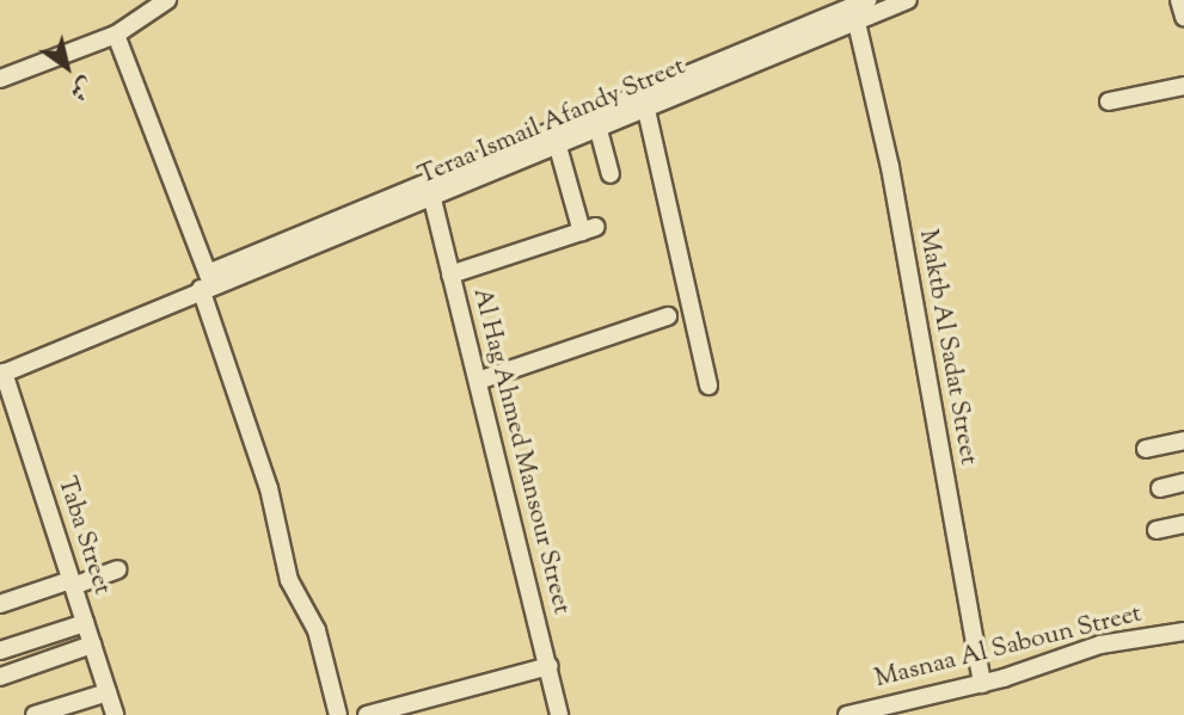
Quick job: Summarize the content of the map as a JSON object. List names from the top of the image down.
{
  "streets": {
    "street": [
      "Teraa Ismail Afandy Street",
      "Maktb Al Sadat Street",
      "Al Hag Ahmed Mansour Street",
      "Taba Street",
      "Masnaa Al Saboun Street"
    ]
  },
  "crossings": [
    ["Teraa Ismail Afandy Street", "Maktb Al Sadat Street"],
    ["Teraa Ismail Afandy Street", "Al Hag Ahmed Mansour Street"],
    ["Maktb Al Sadat Street", "Masnaa Al Saboun Street"]
  ],
  "north": "bottom right"
}
